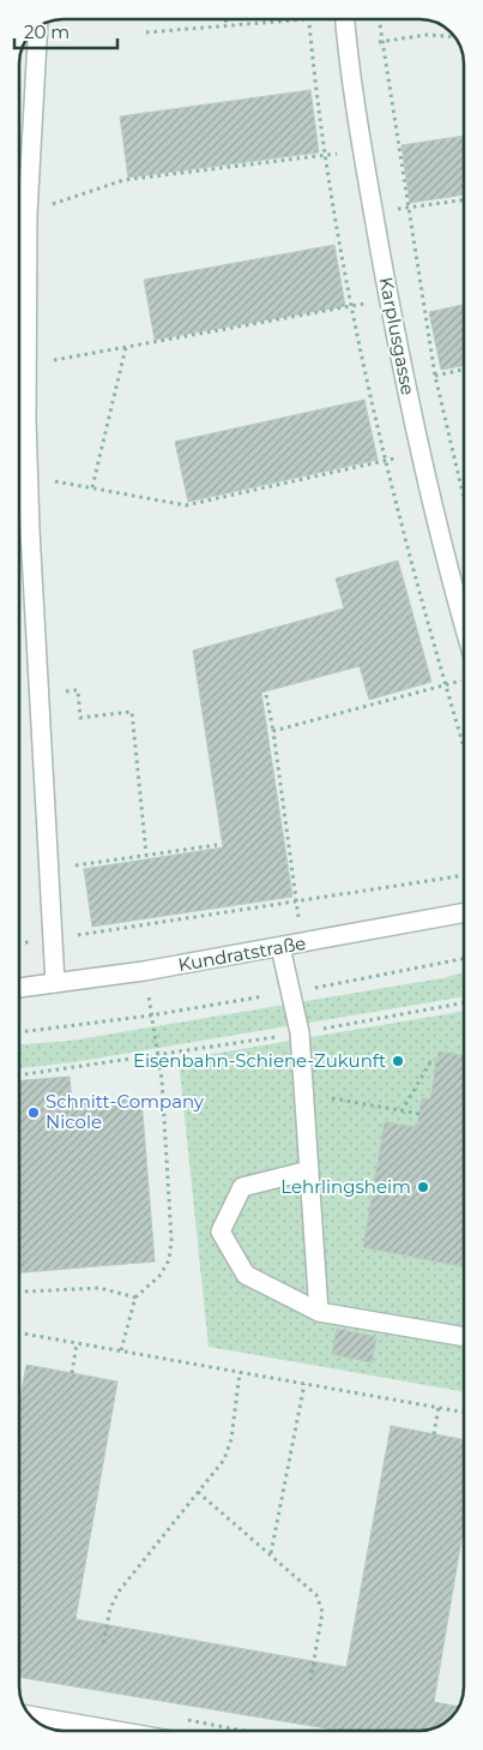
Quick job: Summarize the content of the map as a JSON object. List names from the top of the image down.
{
  "streets": {
    "street": ["Karplusgasse", "Kundratstraße"]
  },
  "places": ["Eisenbahn-Schiene-Zukunft", "Schnitt-Company Nicole", "Lehrlingsheim"],
  "scale_bar": "20 m"
}
